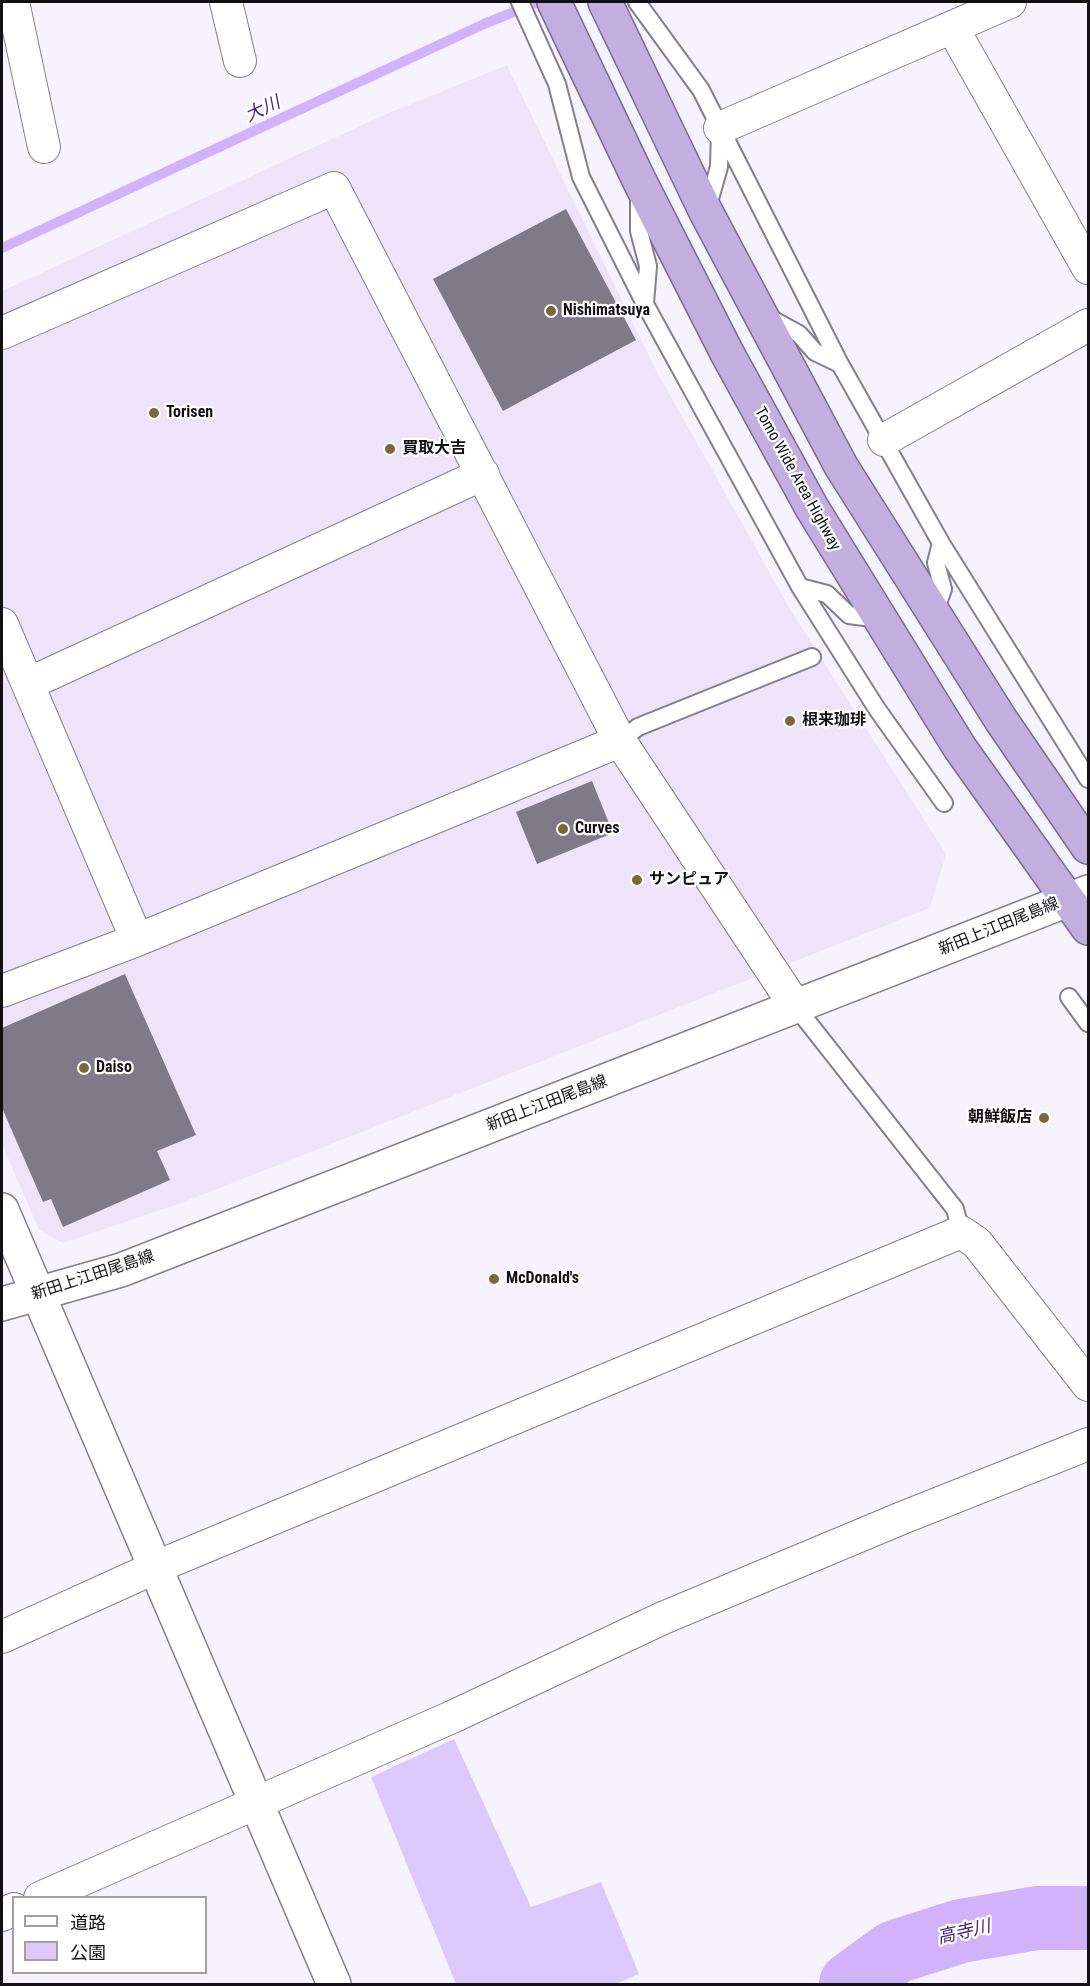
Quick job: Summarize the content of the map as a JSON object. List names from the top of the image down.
{
  "streets": {
    "highway": ["Tomo Wide Area Highway"],
    "main road": ["新田上江田尾島線"]
  },
  "crossings": [
    ["Tomo Wide Area Highway", "新田上江田尾島線"]
  ],
  "water": ["大川", "高寺川"],
  "places": [
    "Nishimatsuya",
    "Torisen",
    "買取大吉",
    "根来珈琲",
    "Curves",
    "サンピュア",
    "Daiso",
    "朝鮮飯店",
    "McDonald's"
  ],
  "legend": ["道路", "公園"]
}
